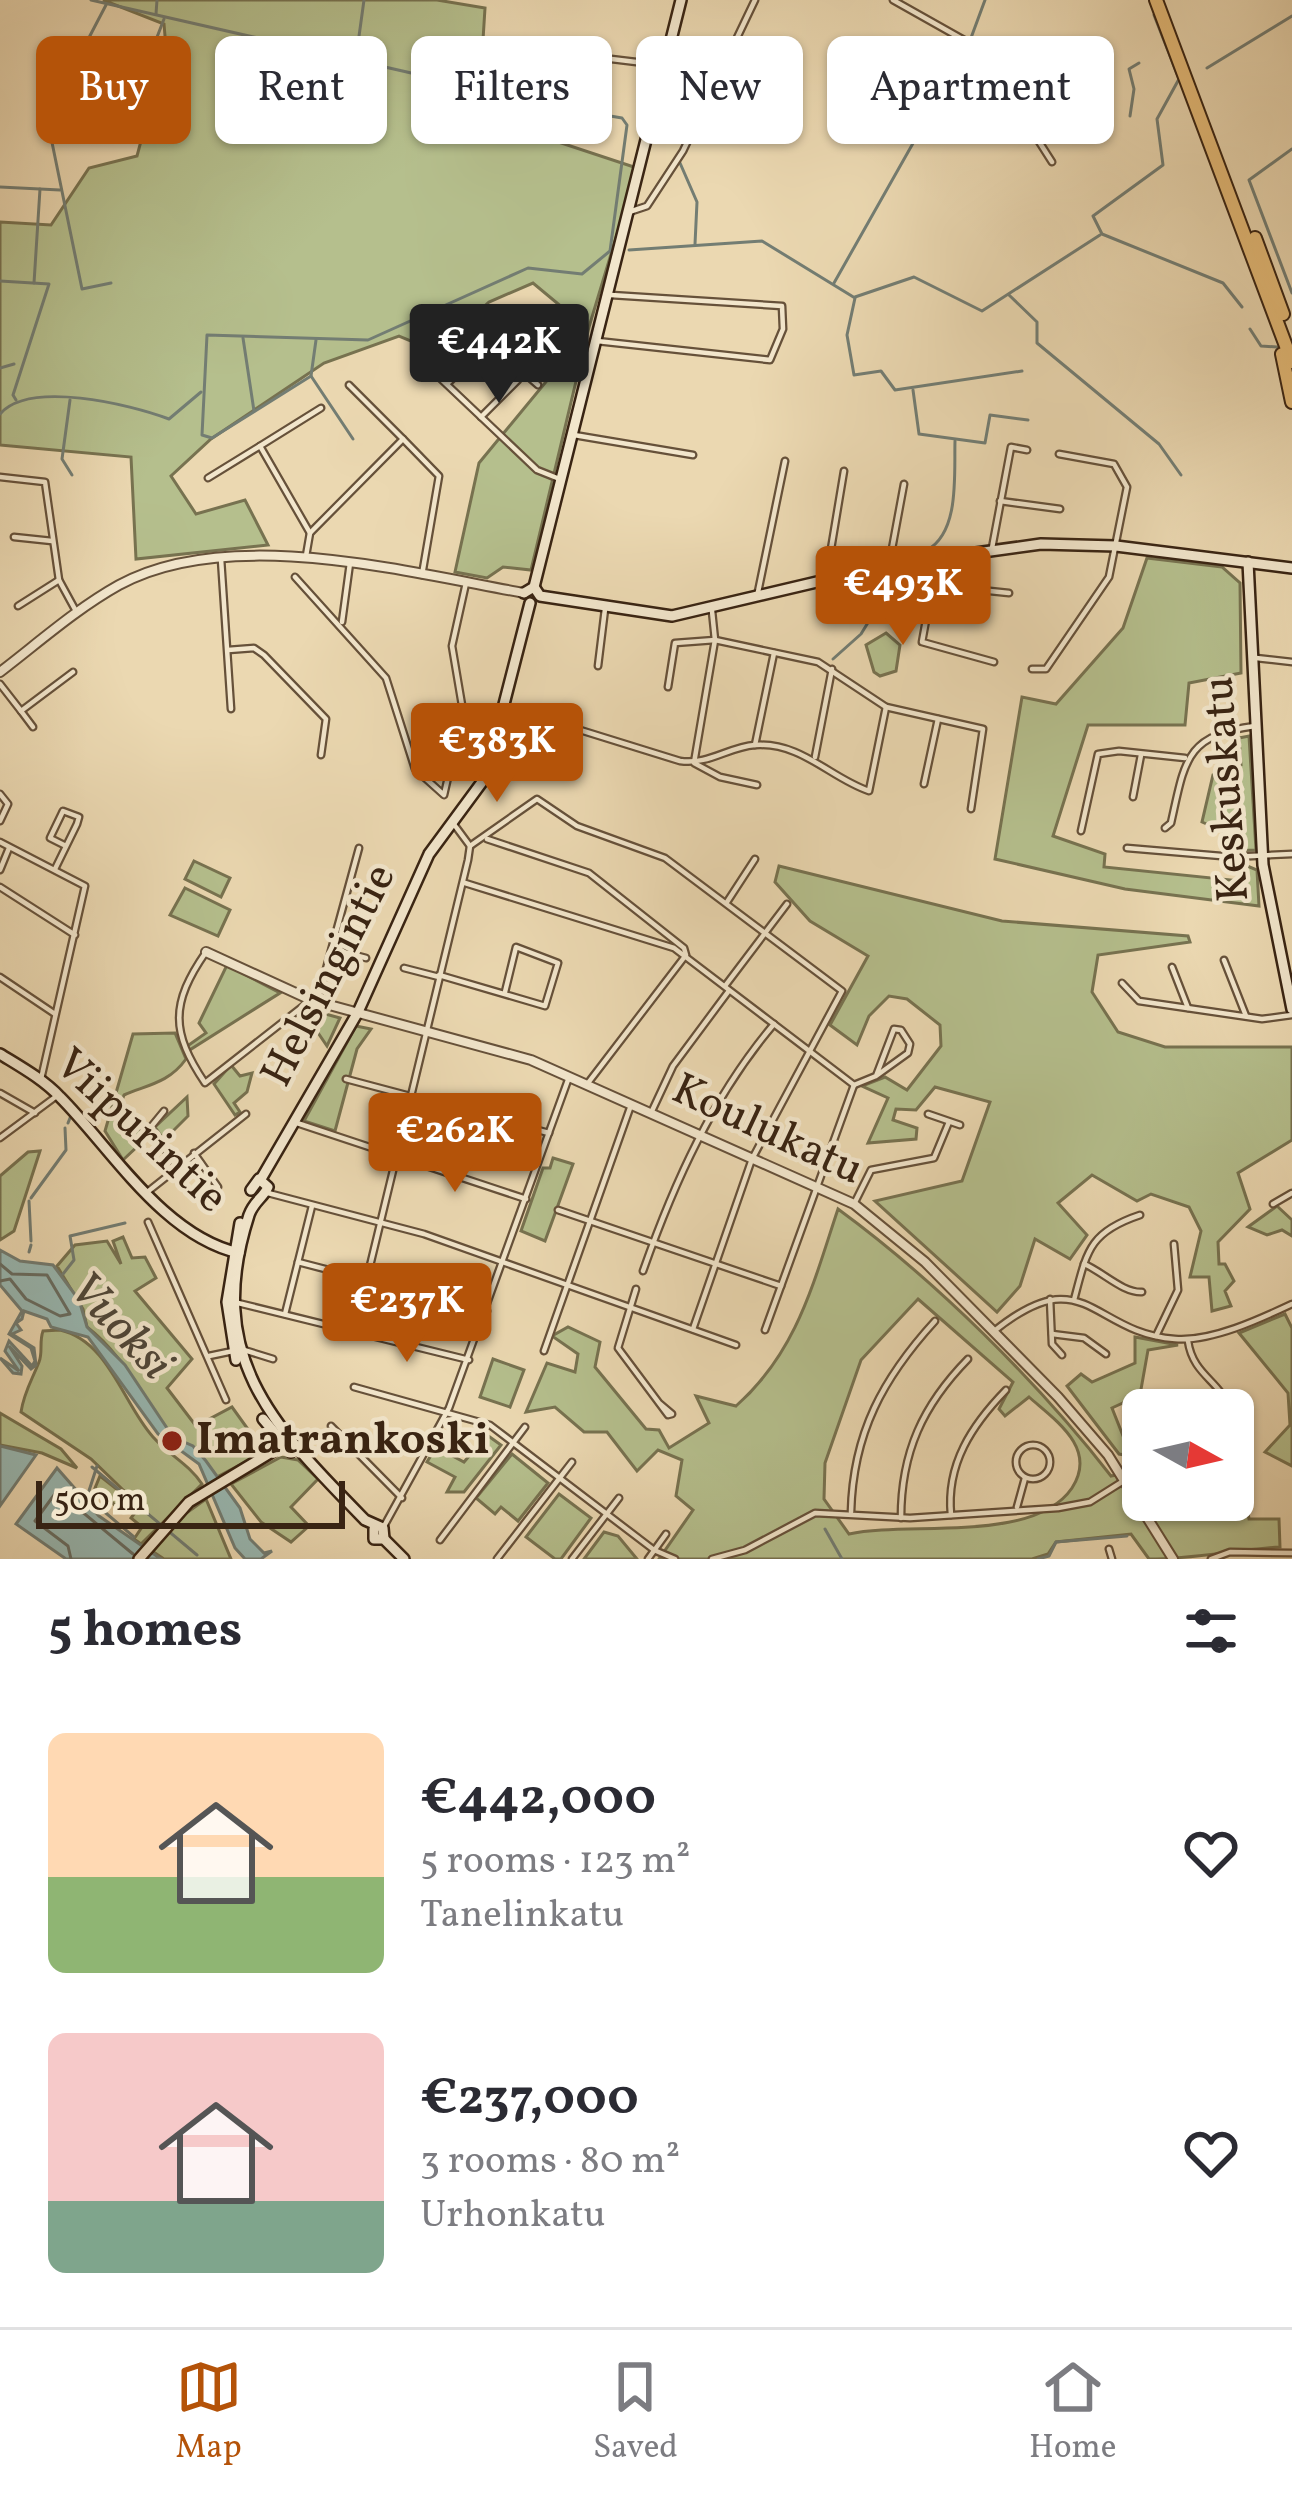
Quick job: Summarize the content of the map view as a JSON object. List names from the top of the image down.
{
  "streets": {
    "main road": ["Keskuskatu", "Helsingintie", "Viipurintie"],
    "street": ["Koulukatu"]
  },
  "crossings": [
    ["Helsingintie", "Koulukatu"]
  ],
  "water": ["Vuoksi"],
  "places": ["Imatrankoski"],
  "scale_bar": "500 m",
  "north": "right",
  "page": {
    "chip": [
      "Buy",
      "Rent",
      "Filters",
      "New",
      "Apartment"
    ],
    "price": [
      "€442K",
      "€493K",
      "€383K",
      "€262K",
      "€237K"
    ],
    "scale": "500 m",
    "heading": "5 homes",
    "list": [
      {
        "name": "€442,000",
        "note": "5 rooms · 123 m² · Tanelinkatu"
      },
      {
        "name": "€237,000",
        "note": "3 rooms · 80 m² · Urhonkatu"
      }
    ],
    "tabs": ["Map", "Saved", "Home"]
  }
}
